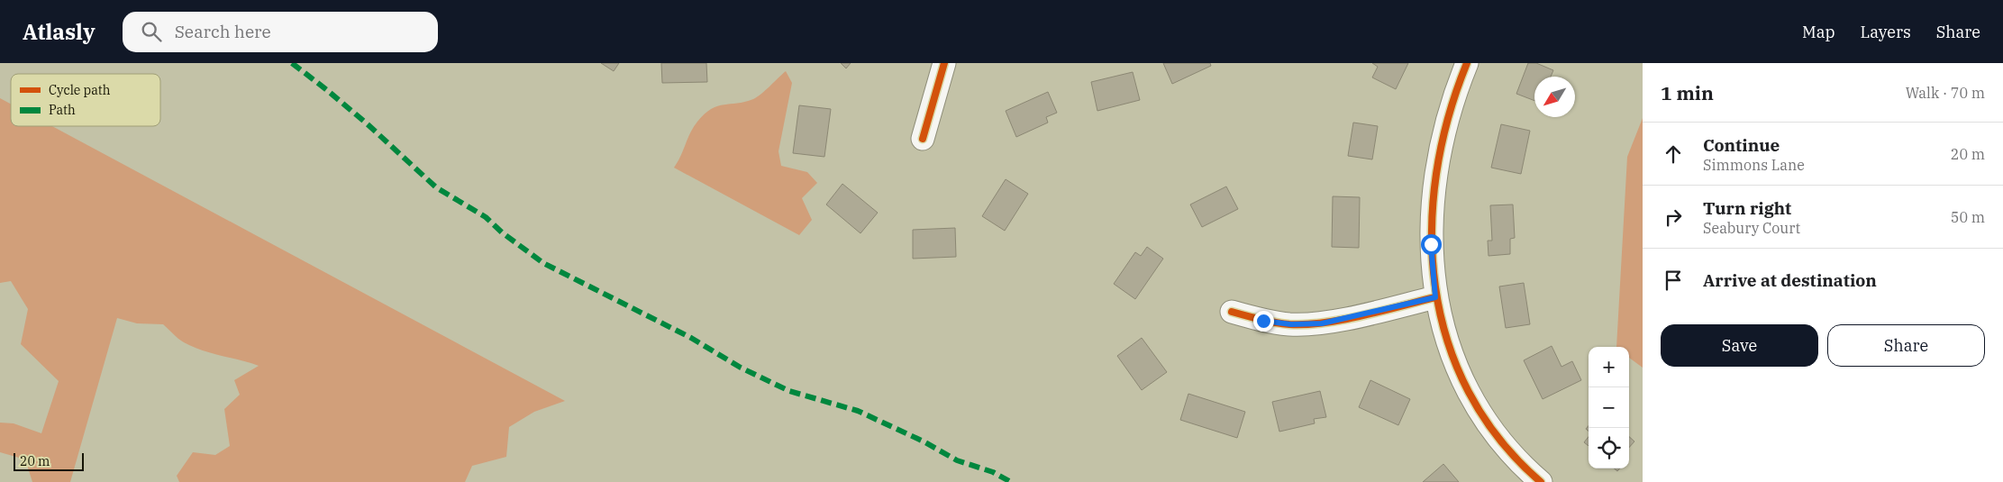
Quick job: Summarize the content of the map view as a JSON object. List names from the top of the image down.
{
  "legend": ["Cycle path", "Path"],
  "scale_bar": "20 m",
  "north": "bottom left",
  "page": {
    "header": "Atlasly",
    "search": "Search here",
    "nav": ["Map", "Layers", "Share"],
    "heading": ["1 min", "Walk · 70 m"],
    "list": [
      ["Continue", "Simmons Lane", "20 m"],
      ["Turn right", "Seabury Court", "50 m"],
      "Arrive at destination"
    ],
    "buttons": ["Save", "Share"],
    "map_buttons": ["+", "−"],
    "scale": "20 m"
  }
}
